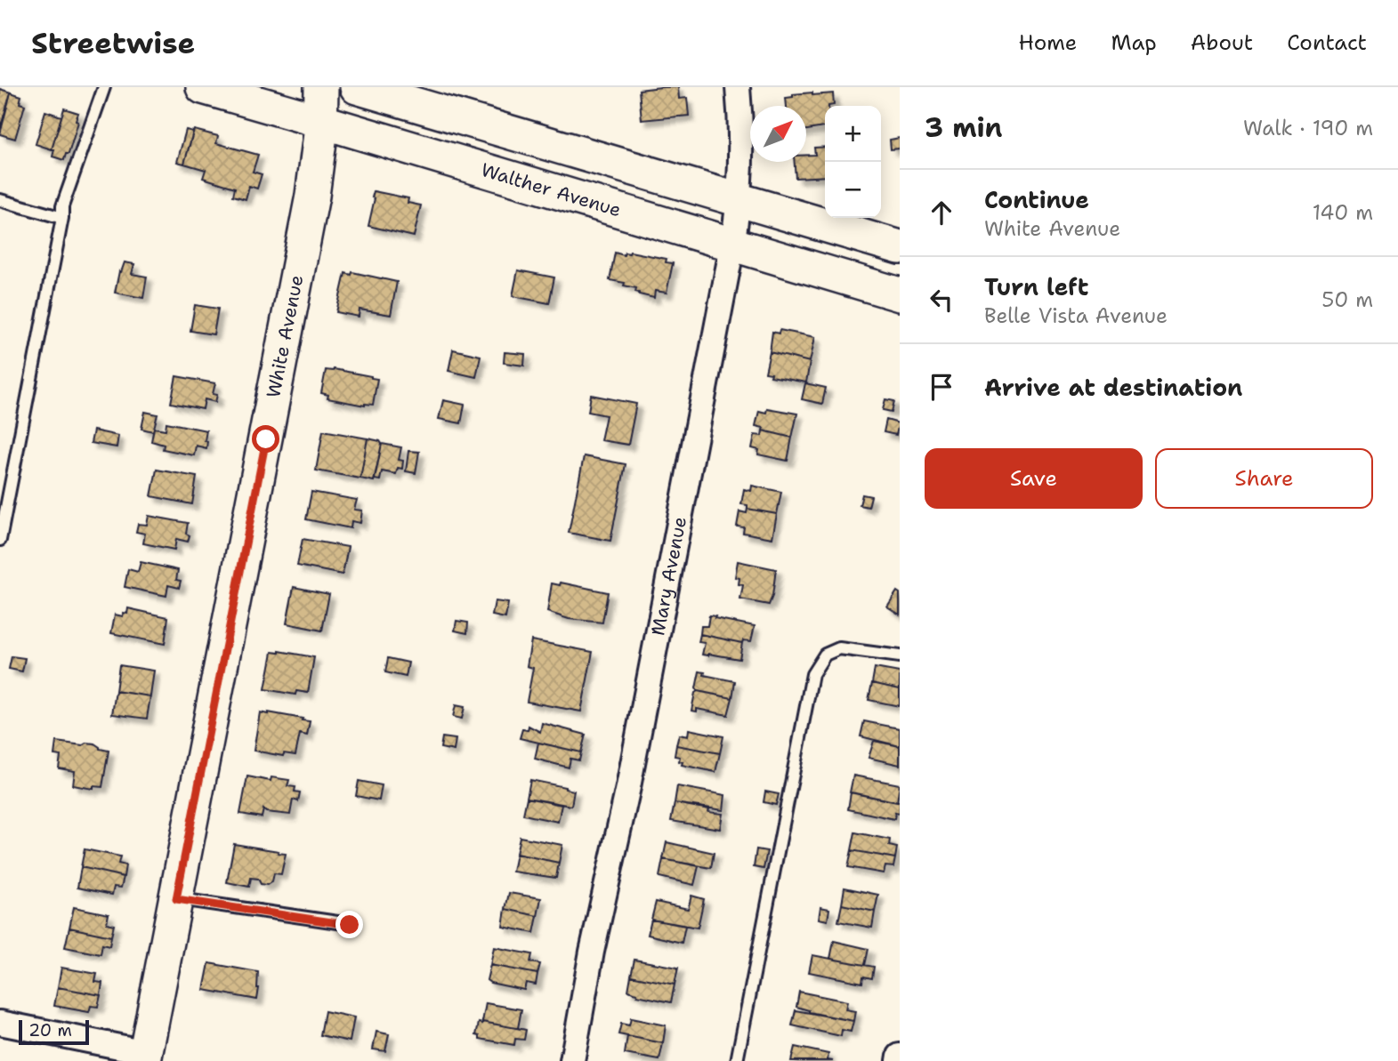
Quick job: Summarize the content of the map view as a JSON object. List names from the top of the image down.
{
  "streets": {
    "main road": ["Walther Avenue", "White Avenue"],
    "street": ["Mary Avenue"]
  },
  "crossings": [
    ["Walther Avenue", "White Avenue"],
    ["Walther Avenue", "Mary Avenue"]
  ],
  "scale_bar": "20 m",
  "north": "top right",
  "page": {
    "header": "Streetwise",
    "nav": [
      "Home",
      "Map",
      "About",
      "Contact"
    ],
    "heading": ["3 min", "Walk · 190 m"],
    "map_buttons": ["+", "−"],
    "list": [
      ["Continue", "White Avenue", "140 m"],
      ["Turn left", "Belle Vista Avenue", "50 m"],
      "Arrive at destination"
    ],
    "buttons": ["Save", "Share"],
    "scale": "20 m"
  }
}
